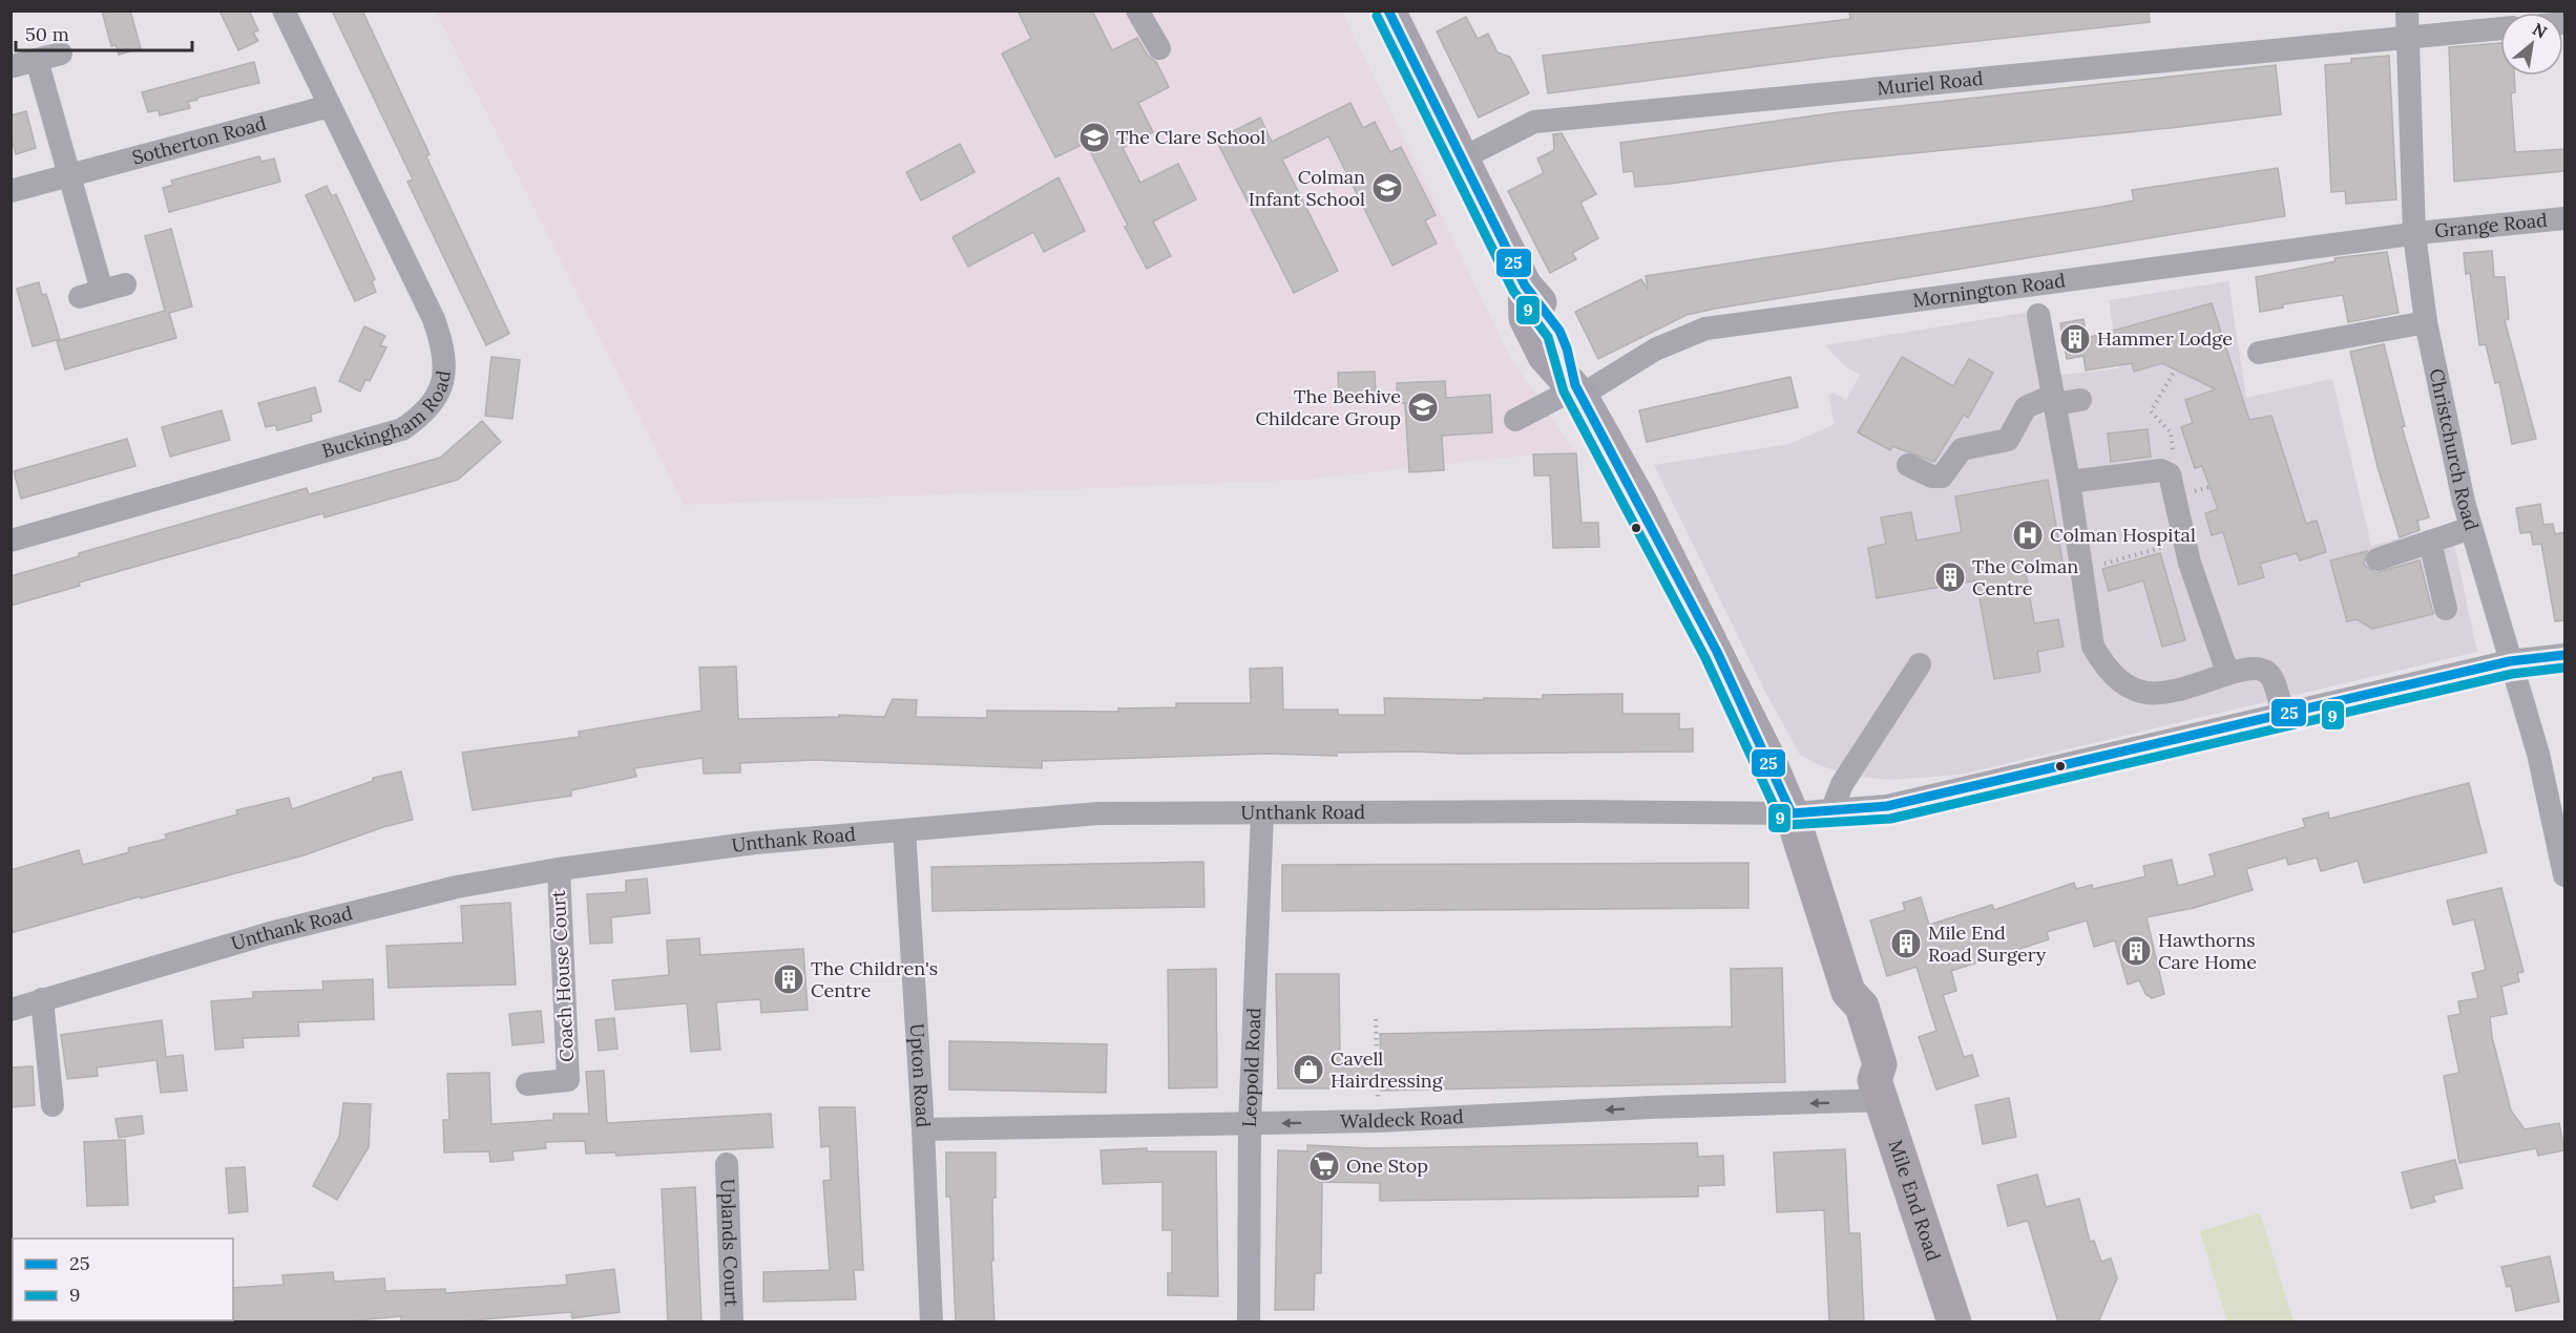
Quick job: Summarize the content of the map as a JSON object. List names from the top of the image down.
{
  "streets": {
    "highway": ["Mile End Road"],
    "street": [
      "Muriel Road",
      "Sotherton Road",
      "Grange Road",
      "Mornington Road",
      "Buckingham Road",
      "Christchurch Road",
      "Unthank Road",
      "Coach House Court",
      "Leopold Road",
      "Upton Road",
      "Waldeck Road",
      "Uplands Court"
    ]
  },
  "crossings": [
    ["Muriel Road", "Christchurch Road"],
    ["Muriel Road", "Mile End Road"],
    ["Sotherton Road", "Buckingham Road"],
    ["Grange Road", "Mornington Road"],
    ["Grange Road", "Christchurch Road"],
    ["Mornington Road", "Christchurch Road"],
    ["Mornington Road", "Mile End Road"],
    ["Christchurch Road", "Unthank Road"],
    ["Unthank Road", "Coach House Court"],
    ["Unthank Road", "Leopold Road"],
    ["Unthank Road", "Upton Road"],
    ["Unthank Road", "Mile End Road"],
    ["Leopold Road", "Waldeck Road"],
    ["Upton Road", "Waldeck Road"],
    ["Waldeck Road", "Mile End Road"]
  ],
  "one_way": ["Waldeck Road"],
  "places": {
    "school or university": ["The Clare School", "Colman Infant School", "The Beehive Childcare Group"],
    "building": [
      "Hammer Lodge",
      "The Colman Centre",
      "Mile End Road Surgery",
      "Hawthorns Care Home",
      "The Children's Centre"
    ],
    "hospital": ["Colman Hospital"],
    "shop": ["Cavell Hairdressing"],
    "supermarket": ["One Stop"]
  },
  "lines": ["transit line 25", "transit line 9"],
  "legend": ["25", "9"],
  "scale_bar": "50 m",
  "north": "top right"
}
